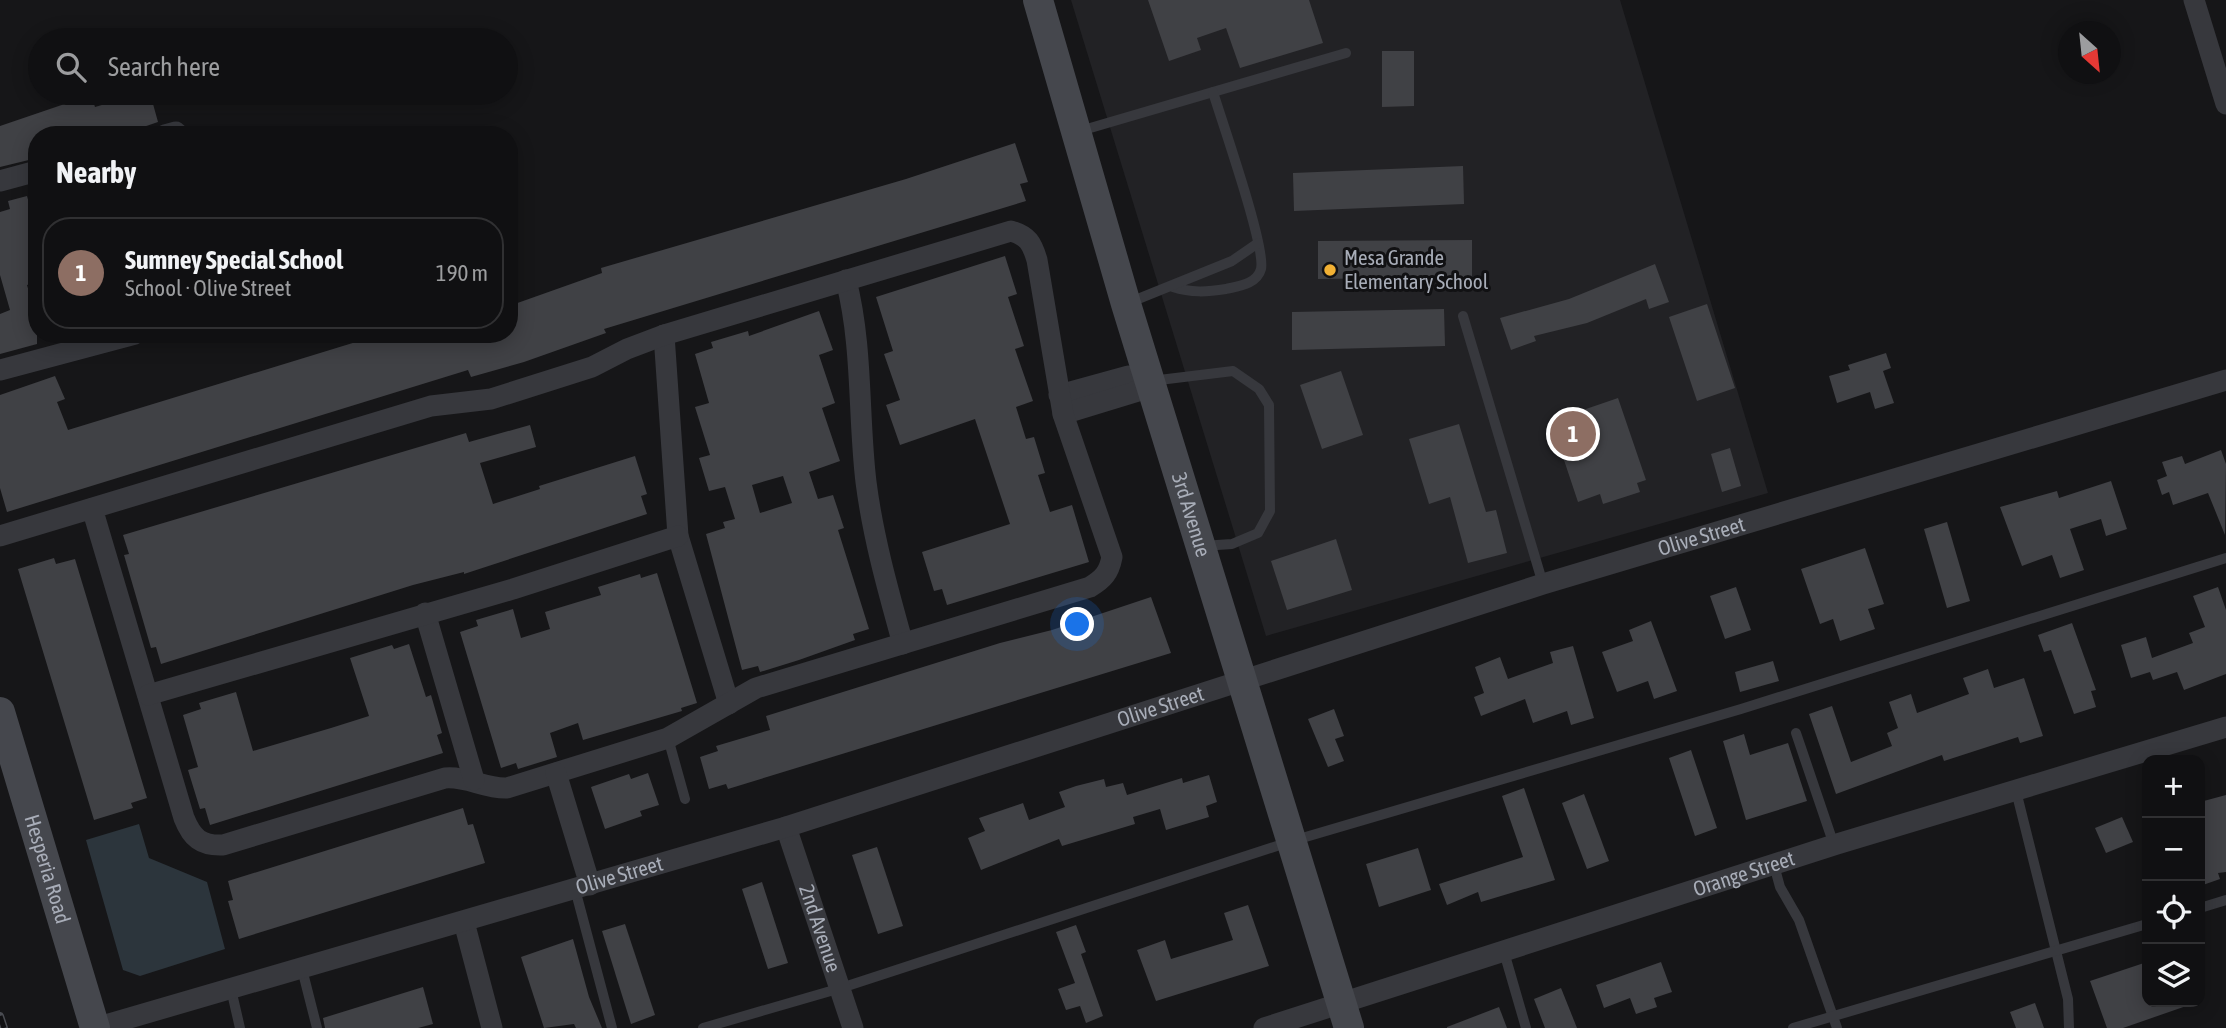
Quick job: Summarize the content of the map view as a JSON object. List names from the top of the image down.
{
  "streets": {
    "street": [
      "3rd Avenue",
      "Olive Street",
      "Hesperia Road",
      "Orange Street",
      "2nd Avenue"
    ]
  },
  "crossings": [
    ["3rd Avenue", "Olive Street"],
    ["3rd Avenue", "Orange Street"],
    ["Olive Street", "Hesperia Road"],
    ["Olive Street", "2nd Avenue"]
  ],
  "places": ["Mesa Grande Elementary School"],
  "north": "bottom right",
  "page": {
    "search": "Search here",
    "heading": "Nearby",
    "list": [
      {
        "mark": "1",
        "name": "Sumney Special School",
        "note": "School · Olive Street",
        "value": "190 m"
      }
    ],
    "pins": "1",
    "map_buttons": ["+", "−"]
  }
}
